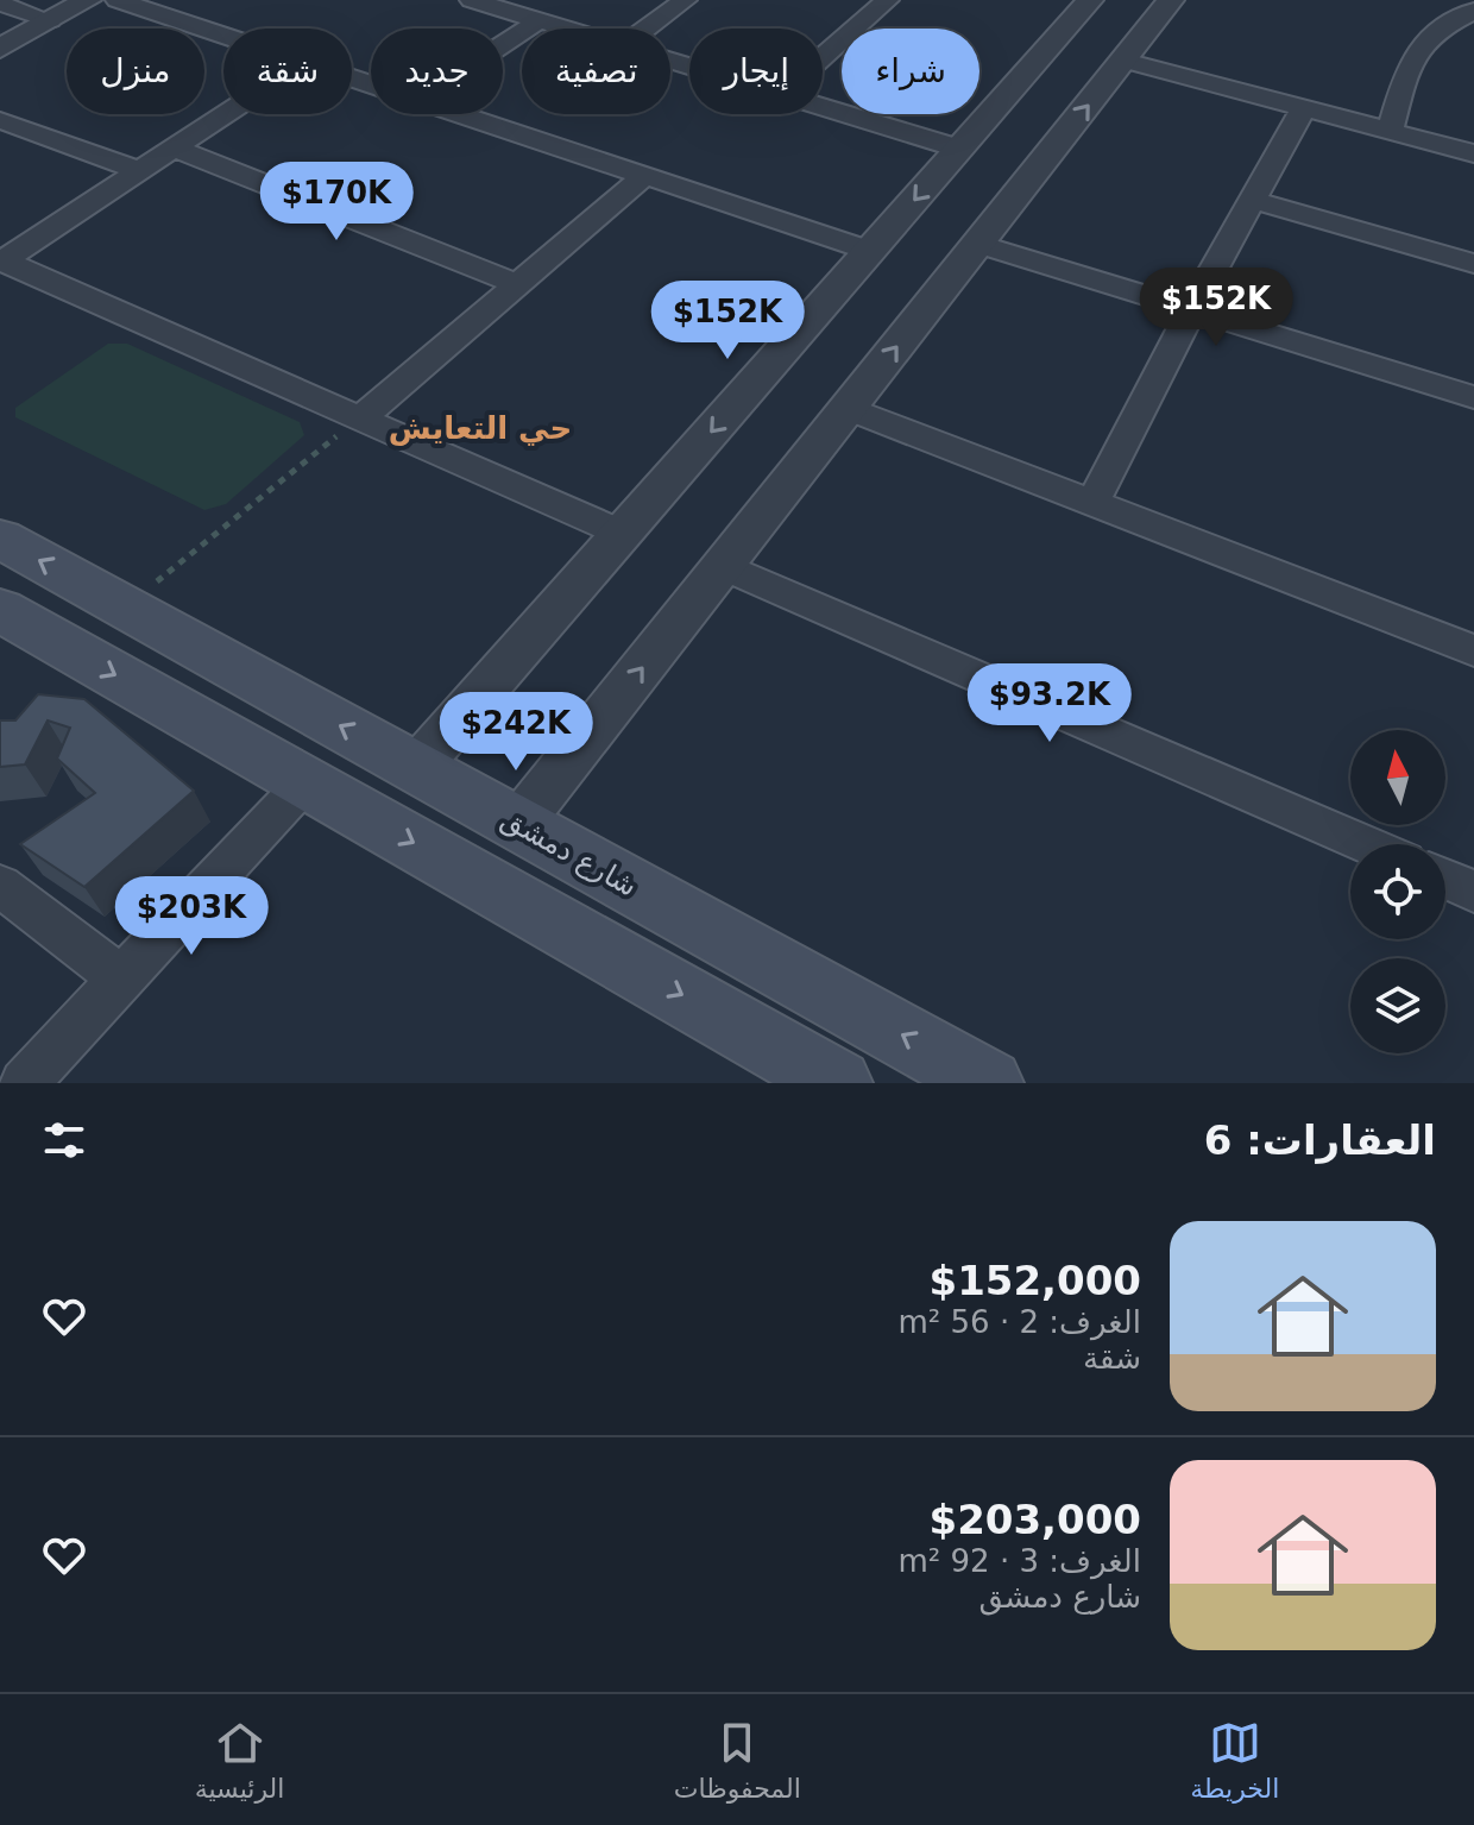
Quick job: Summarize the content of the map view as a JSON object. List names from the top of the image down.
{
  "streets": {
    "main road": ["شارع دمشق"]
  },
  "districts": ["حي التعايش"],
  "north": "top",
  "page": {
    "chip": [
      "شراء",
      "إيجار",
      "تصفية",
      "جديد",
      "شقة",
      "منزل"
    ],
    "price": [
      "$170K",
      "$152K",
      "$152K",
      "$93.2K",
      "$242K",
      "$203K"
    ],
    "heading": "العقارات: 6",
    "list": [
      {
        "name": "$152,000",
        "note": "الغرف: 2 · 56 m² · شقة"
      },
      {
        "name": "$203,000",
        "note": "الغرف: 3 · 92 m² · شارع دمشق"
      }
    ],
    "tabs": ["الخريطة", "المحفوظات", "الرئيسية"]
  }
}
